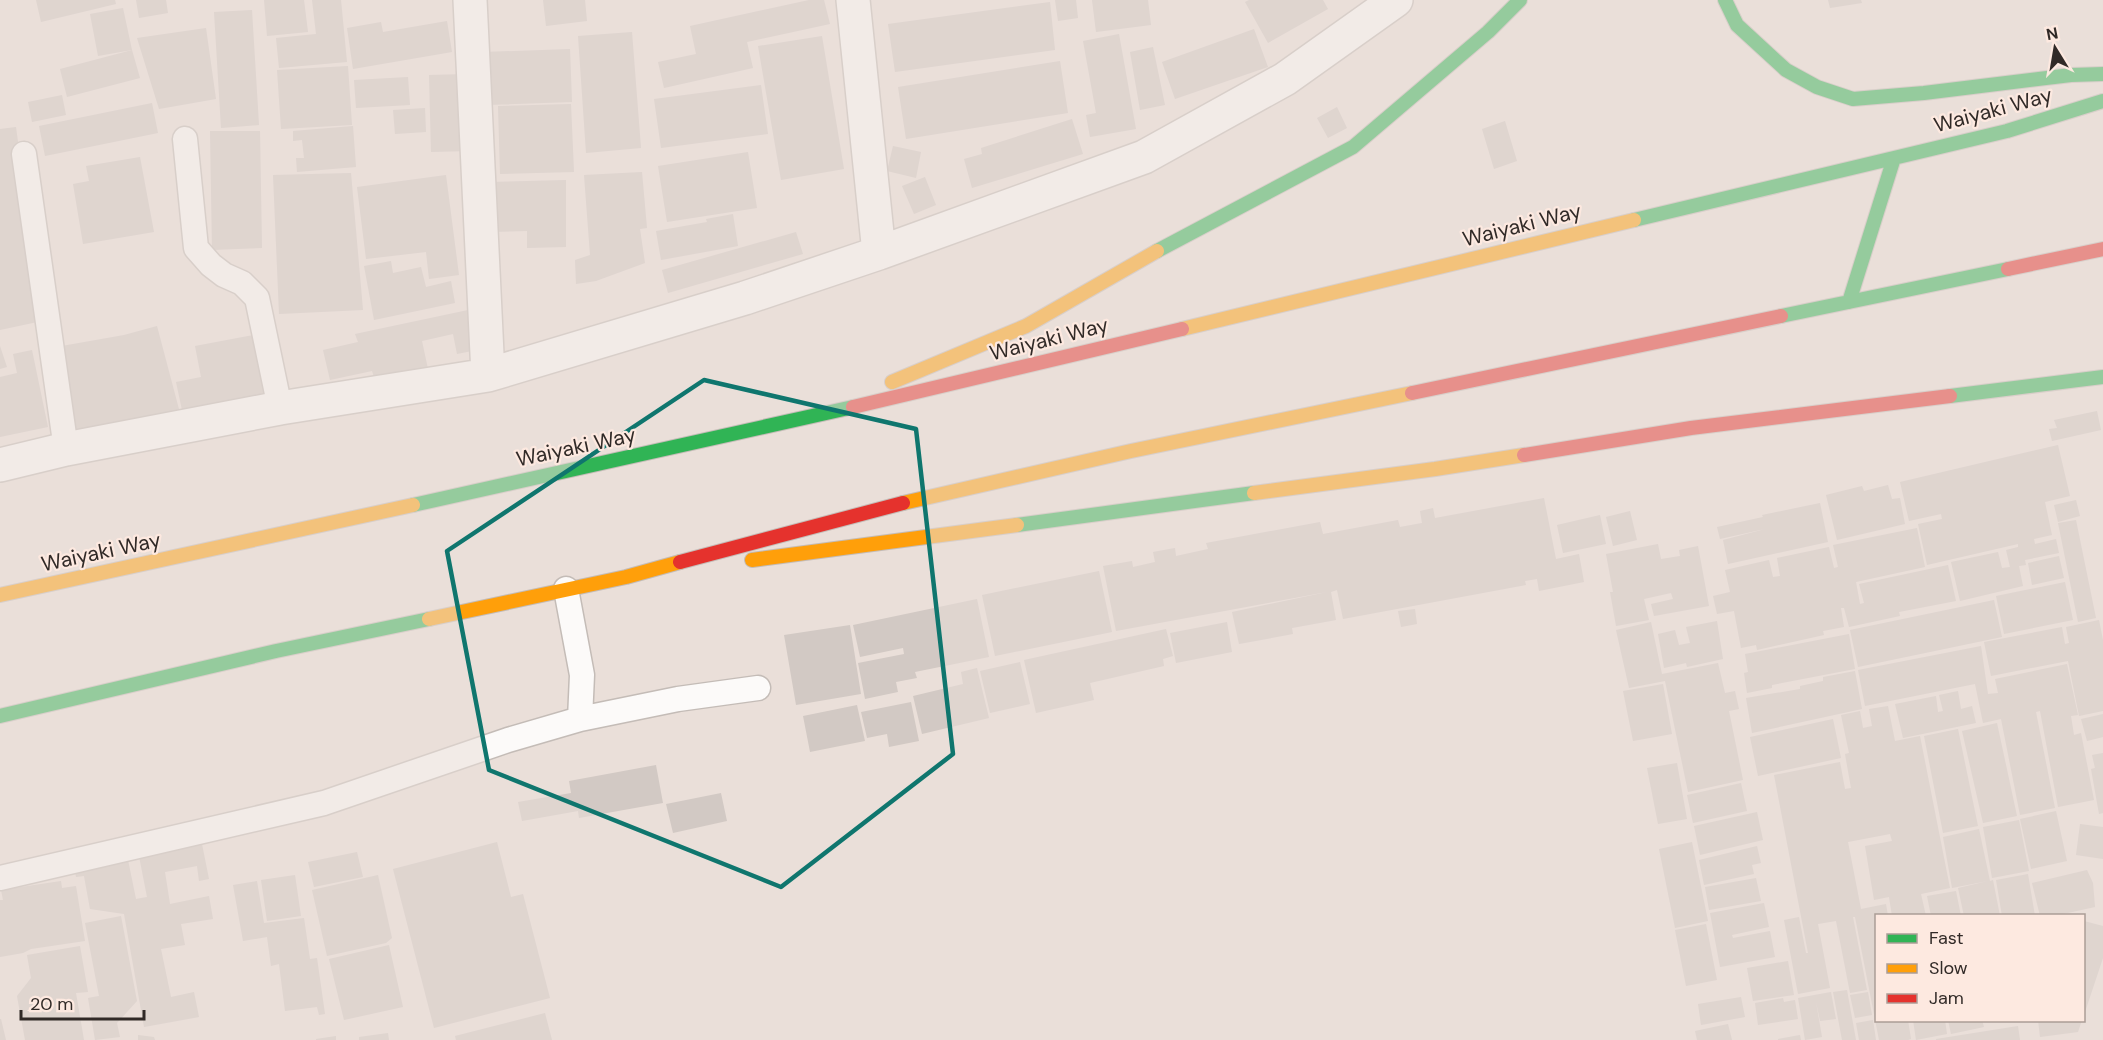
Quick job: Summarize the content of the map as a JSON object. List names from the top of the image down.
{
  "streets": {
    "highway": ["Waiyaki Way"]
  },
  "legend": ["Fast", "Slow", "Jam"],
  "scale_bar": "20 m",
  "north": "top"
}
